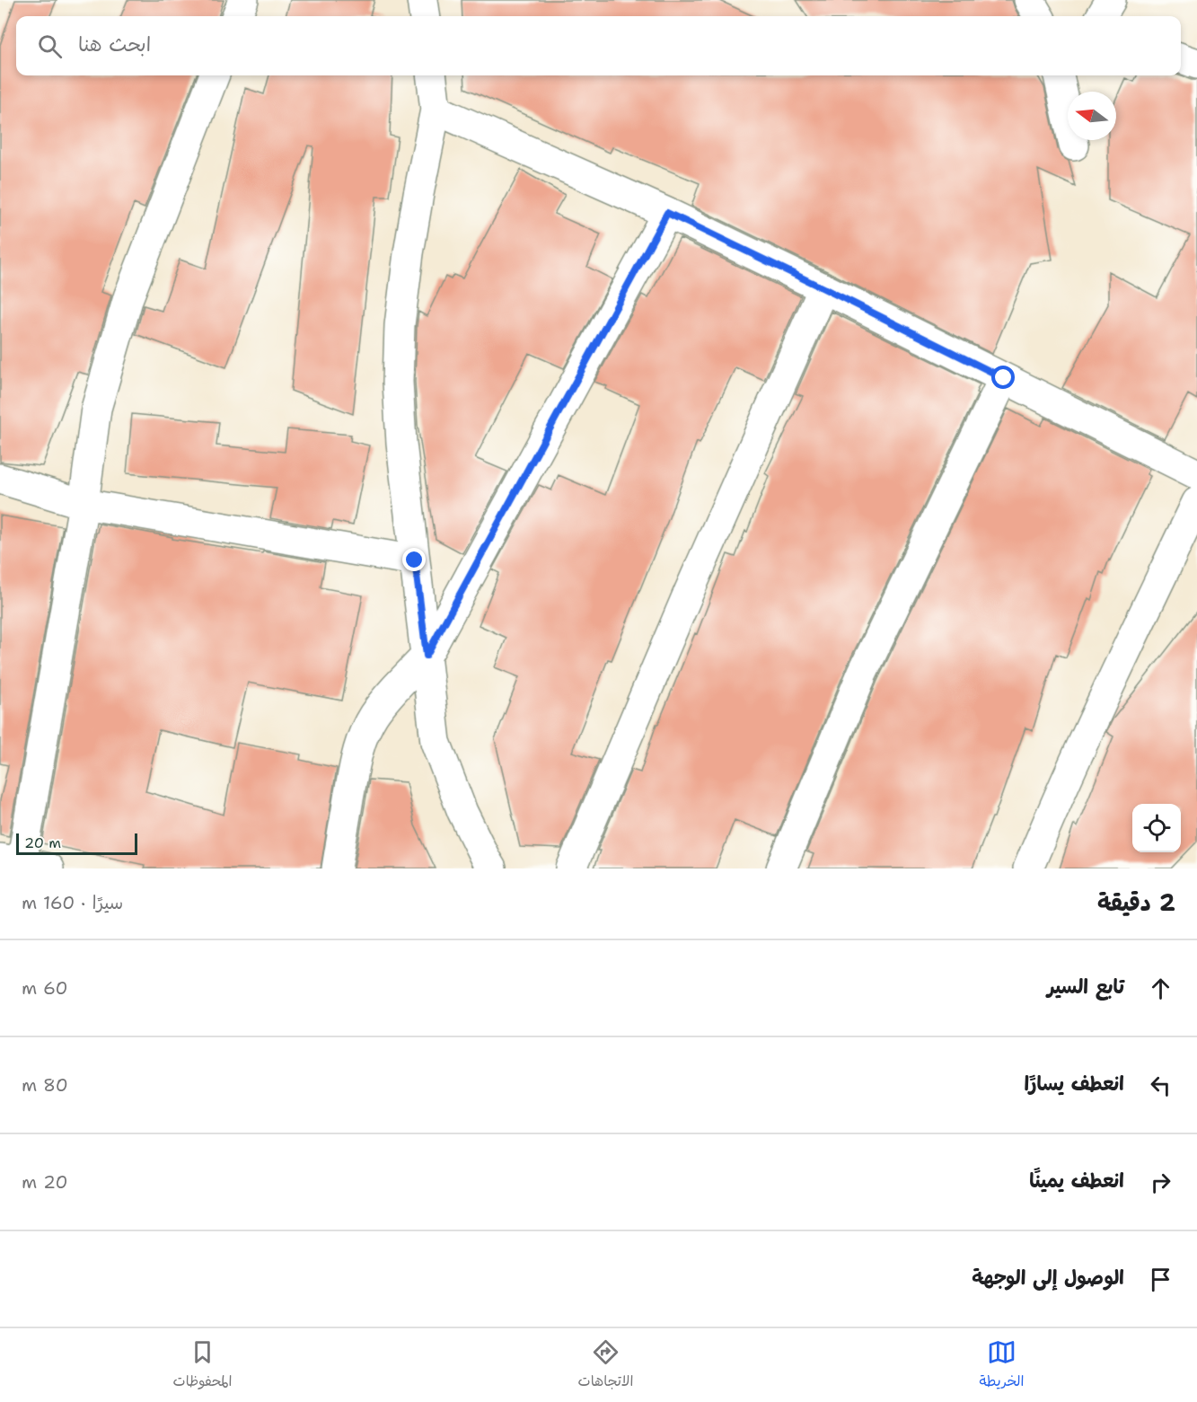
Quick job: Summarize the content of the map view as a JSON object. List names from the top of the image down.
{
  "scale_bar": "20 m",
  "north": "left",
  "page": {
    "search": "ابحث هنا",
    "scale": "20 m",
    "heading": ["2 دقيقة", "سيرًا · 160 m"],
    "list": [
      ["تابع السير", "60 m"],
      ["انعطف يسارًا", "80 m"],
      ["انعطف يمينًا", "20 m"],
      "الوصول إلى الوجهة"
    ],
    "nav": ["الخريطة", "الاتجاهات", "المحفوظات"]
  }
}
